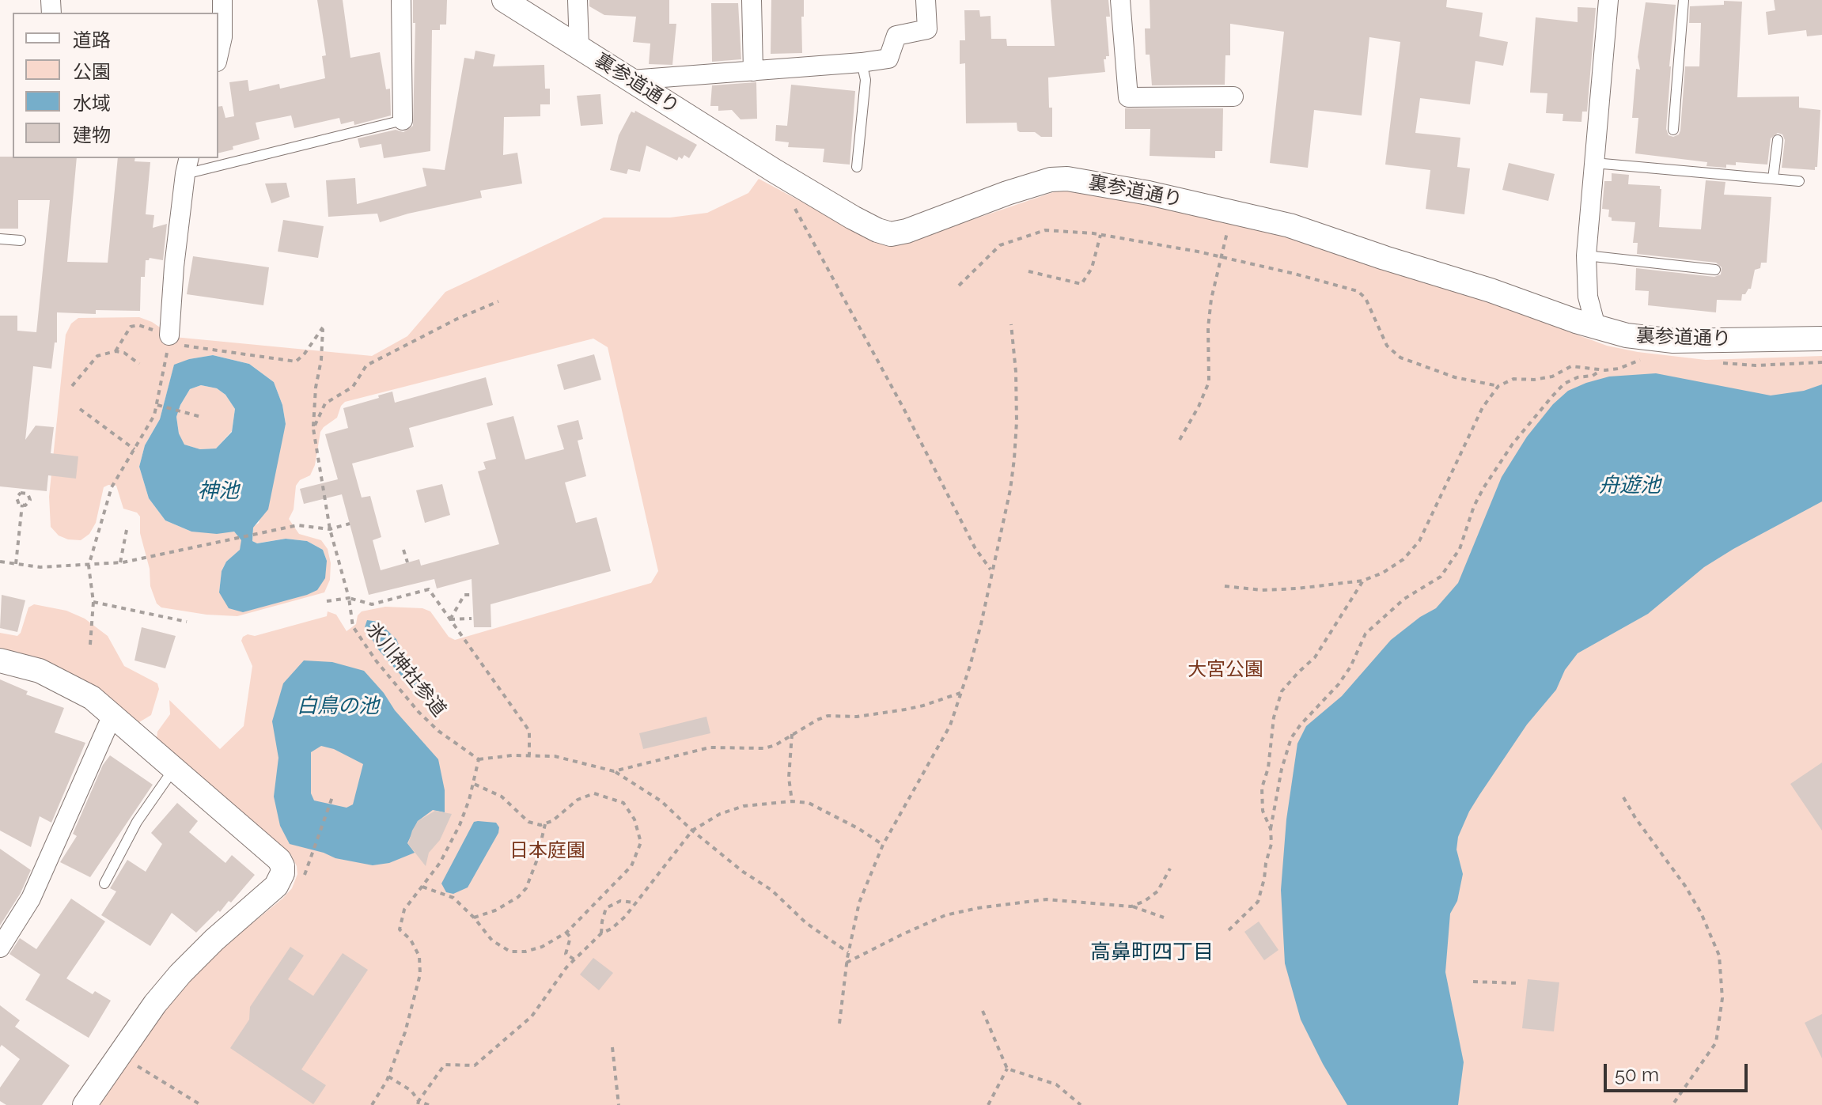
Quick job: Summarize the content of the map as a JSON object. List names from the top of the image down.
{
  "streets": {
    "street": ["裏参道通り"],
    "path": ["氷川神社参道"]
  },
  "districts": ["高鼻町四丁目"],
  "water": ["舟遊池", "神池", "白鳥の池"],
  "parks": ["大宮公園", "日本庭園"],
  "legend": [
    "道路",
    "公園",
    "水域",
    "建物"
  ],
  "scale_bar": "50 m"
}
